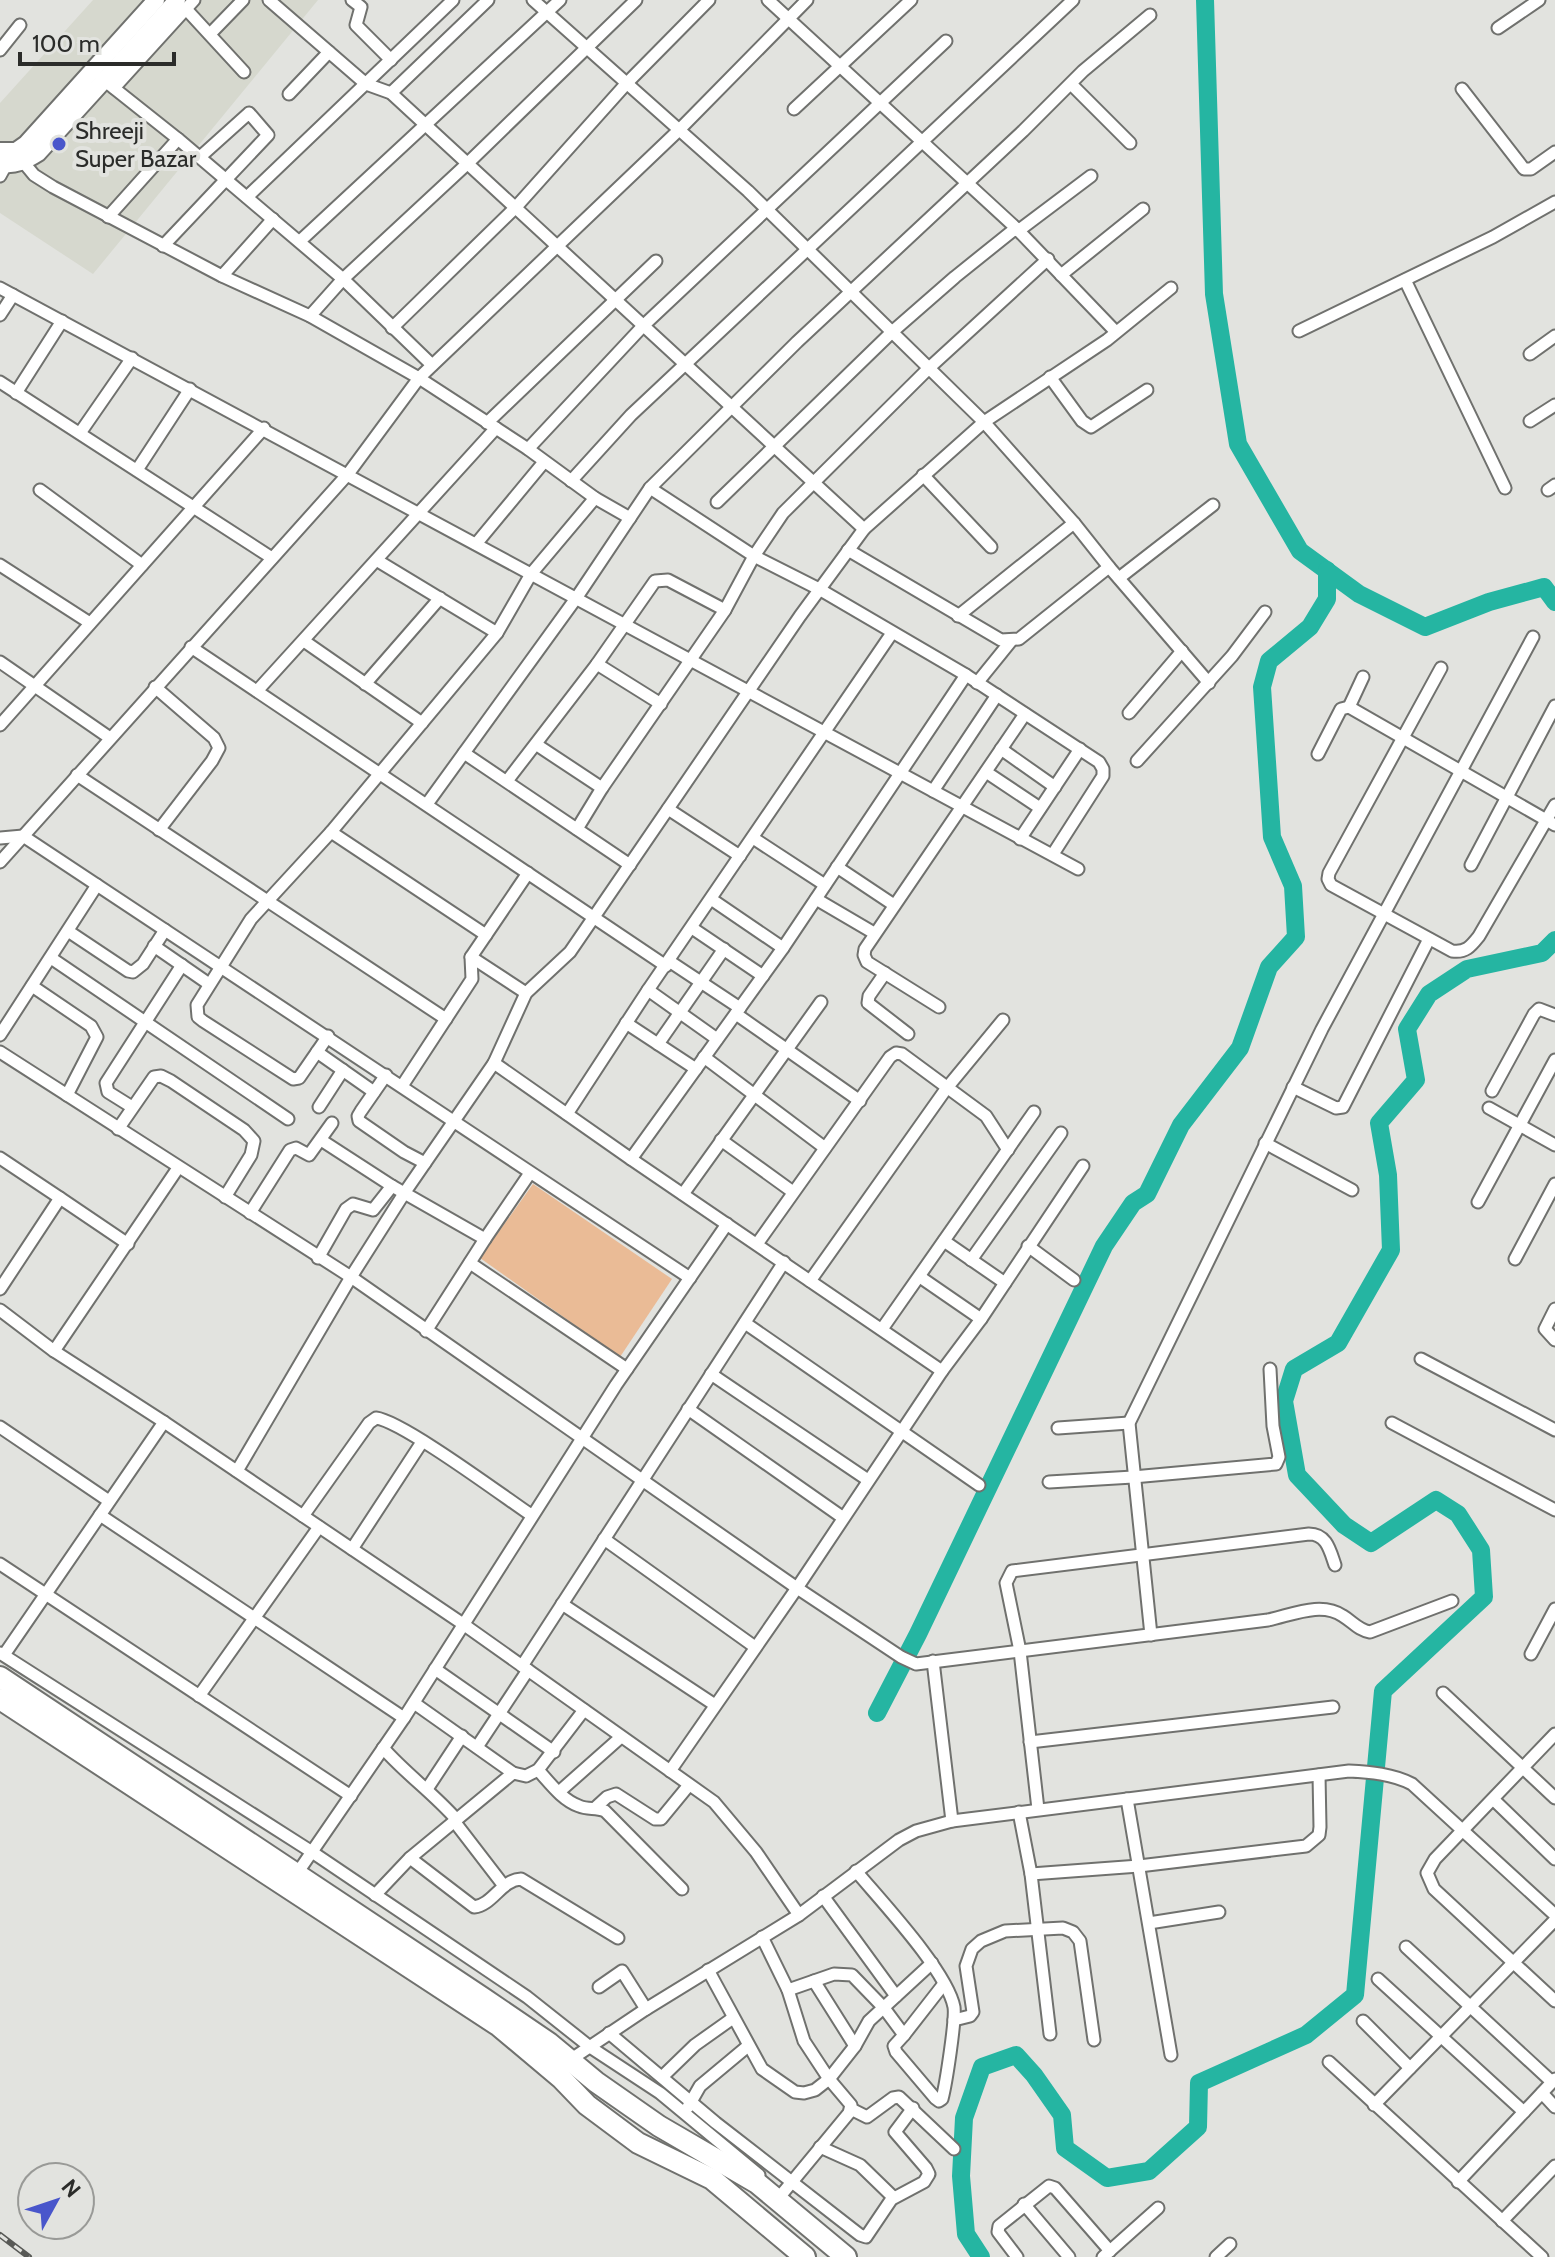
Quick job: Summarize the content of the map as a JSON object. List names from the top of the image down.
{
  "places": ["Shreeji Super Bazar"],
  "scale_bar": "100 m",
  "north": "top right"
}
